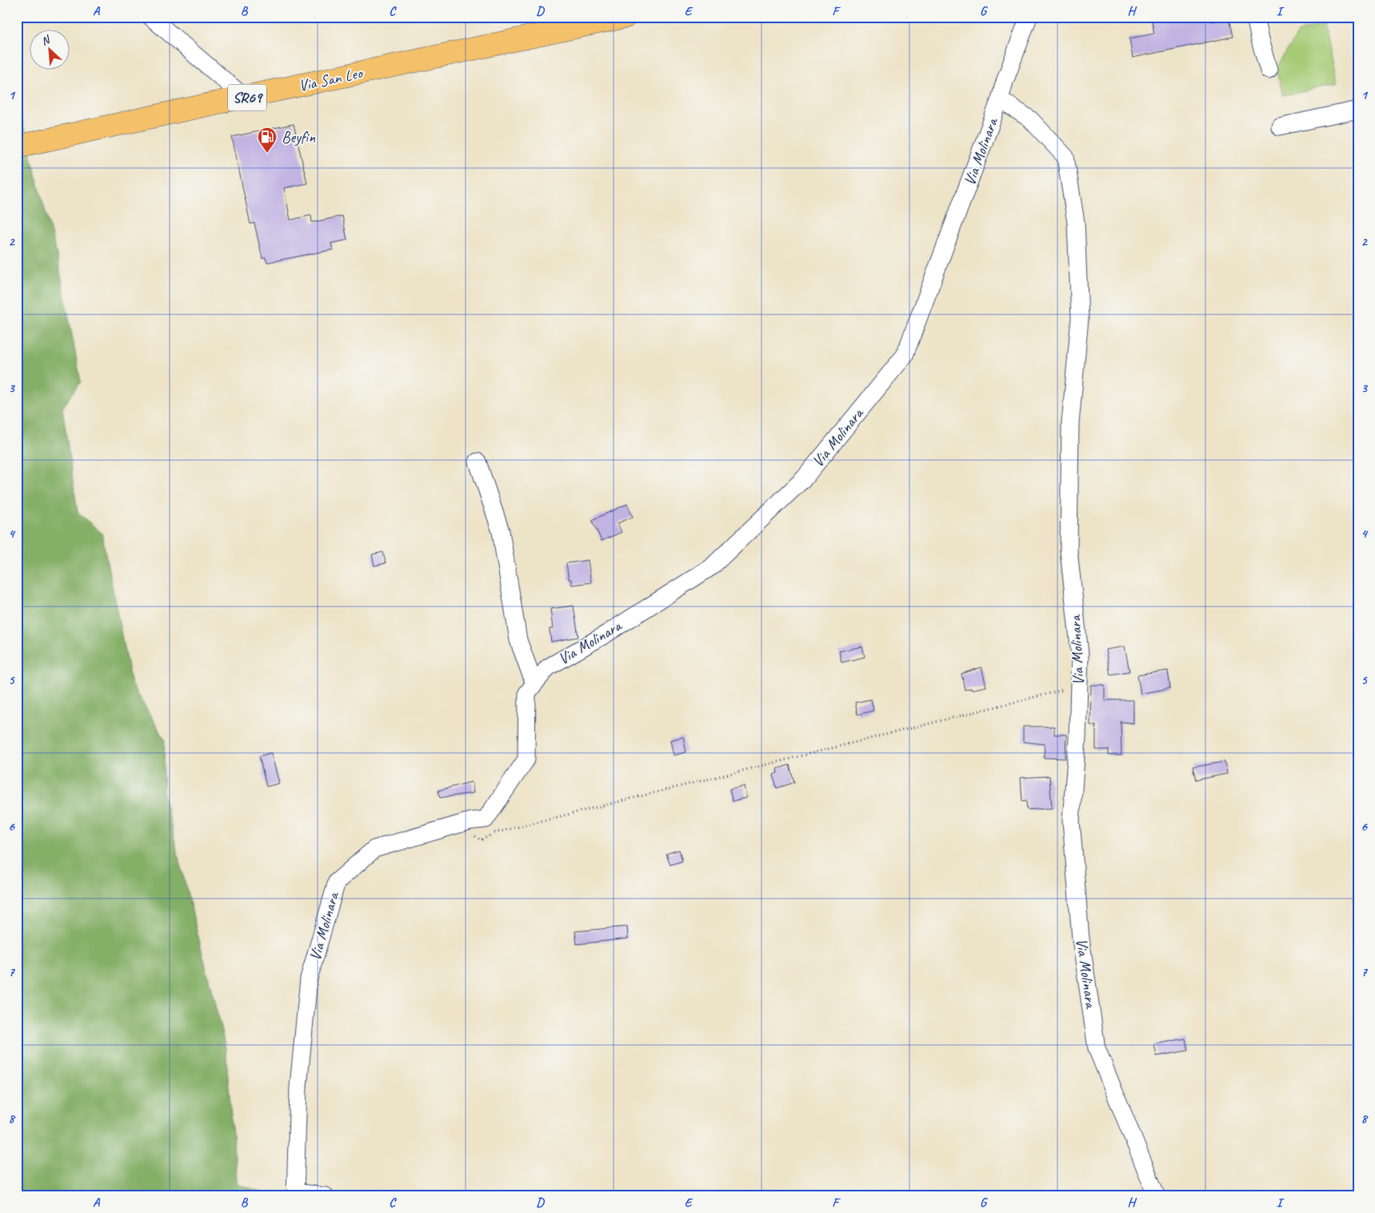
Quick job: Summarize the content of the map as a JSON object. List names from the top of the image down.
{
  "streets": {
    "main road": ["Via San Leo", "SR69"],
    "street": ["Via Molinara"]
  },
  "places": {
    "fuel station": ["Beyfin"]
  },
  "north": "top left",
  "grid": {
    "columns": [
      "A",
      "B",
      "C",
      "D",
      "E",
      "F",
      "G",
      "H",
      "I"
    ],
    "rows": [
      "1",
      "2",
      "3",
      "4",
      "5",
      "6",
      "7",
      "8"
    ]
  }
}
